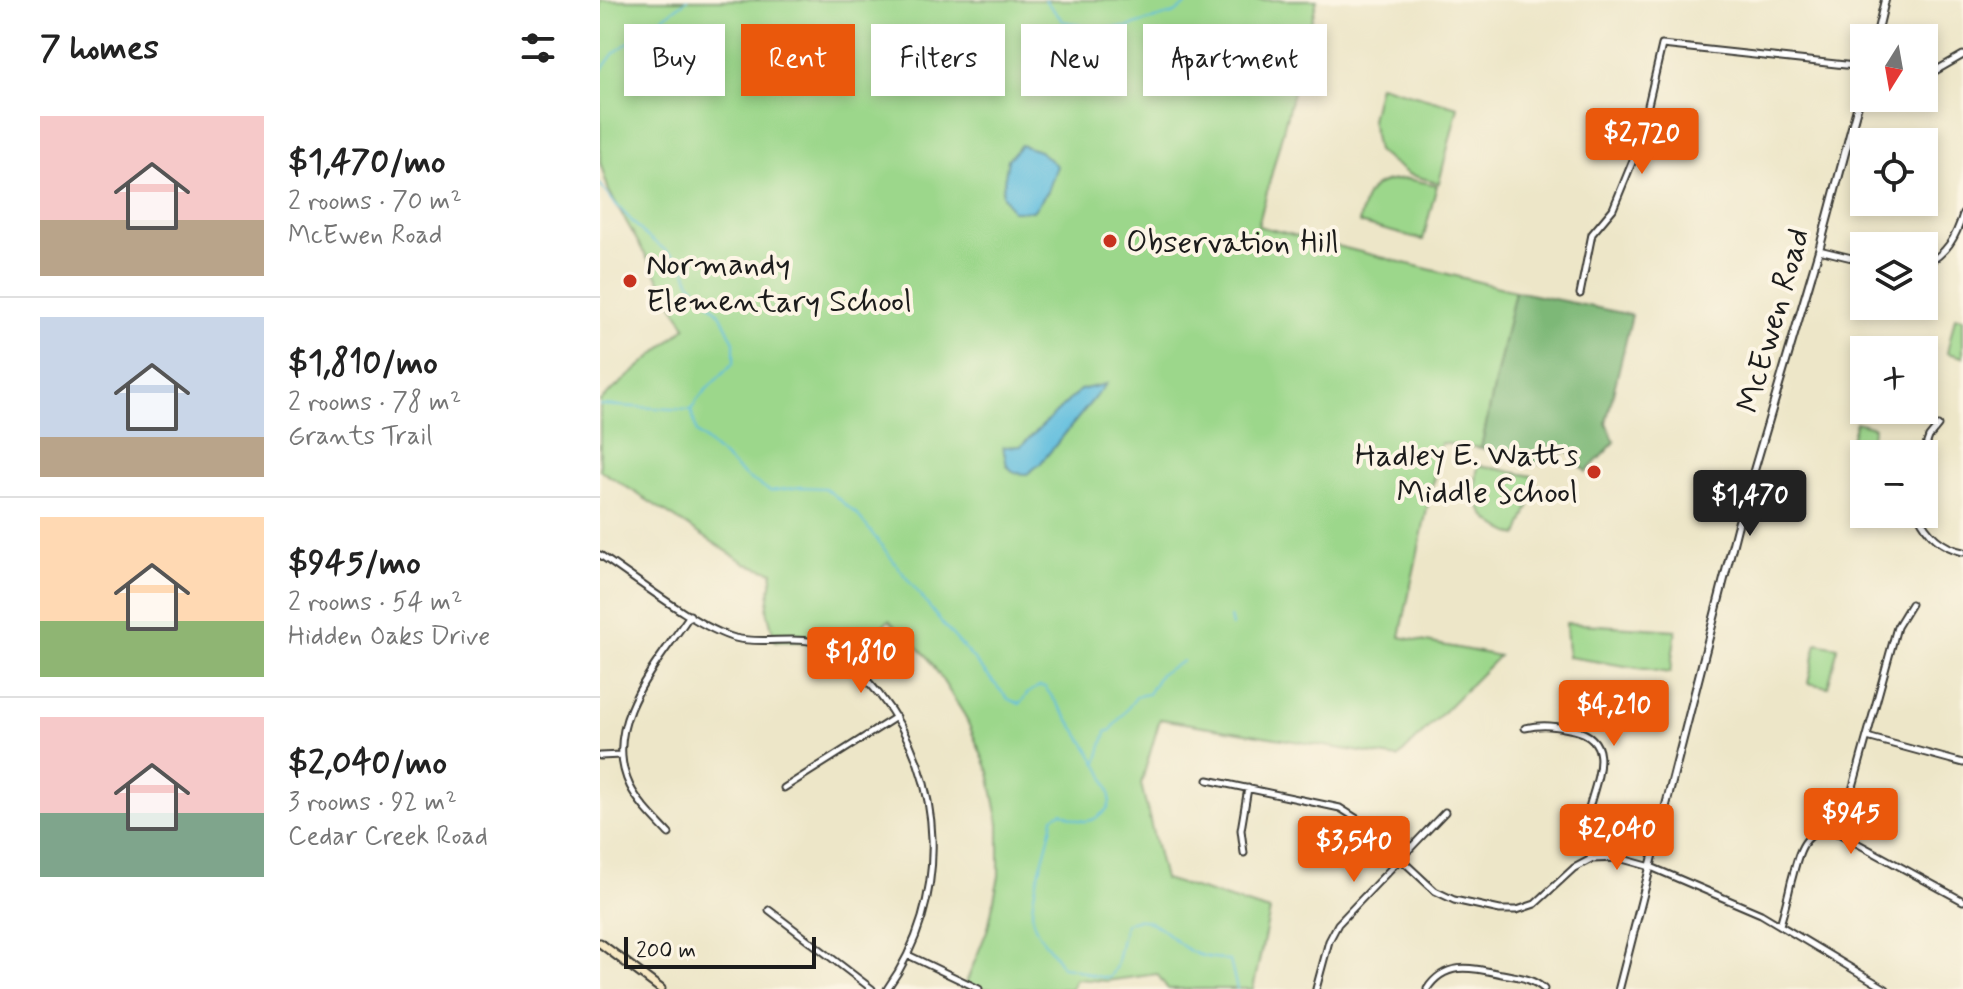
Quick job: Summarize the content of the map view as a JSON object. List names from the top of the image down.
{
  "streets": {
    "street": ["McEwen Road"]
  },
  "places": ["Observation Hill", "Normandy Elementary School", "Hadley E. Watts Middle School"],
  "scale_bar": "200 m",
  "north": "bottom",
  "page": {
    "heading": "7 homes",
    "map_buttons": ["+", "−"],
    "chip": [
      "Buy",
      "Rent",
      "Filters",
      "New",
      "Apartment"
    ],
    "list": [
      {
        "name": "$1,470/mo",
        "note": "2 rooms · 70 m² · McEwen Road"
      },
      {
        "name": "$1,810/mo",
        "note": "2 rooms · 78 m² · Grants Trail"
      },
      {
        "name": "$945/mo",
        "note": "2 rooms · 54 m² · Hidden Oaks Drive"
      },
      {
        "name": "$2,040/mo",
        "note": "3 rooms · 92 m² · Cedar Creek Road"
      }
    ],
    "price": [
      "$2,720",
      "$1,470",
      "$1,810",
      "$4,210",
      "$945",
      "$2,040",
      "$3,540"
    ],
    "scale": "200 m"
  }
}
